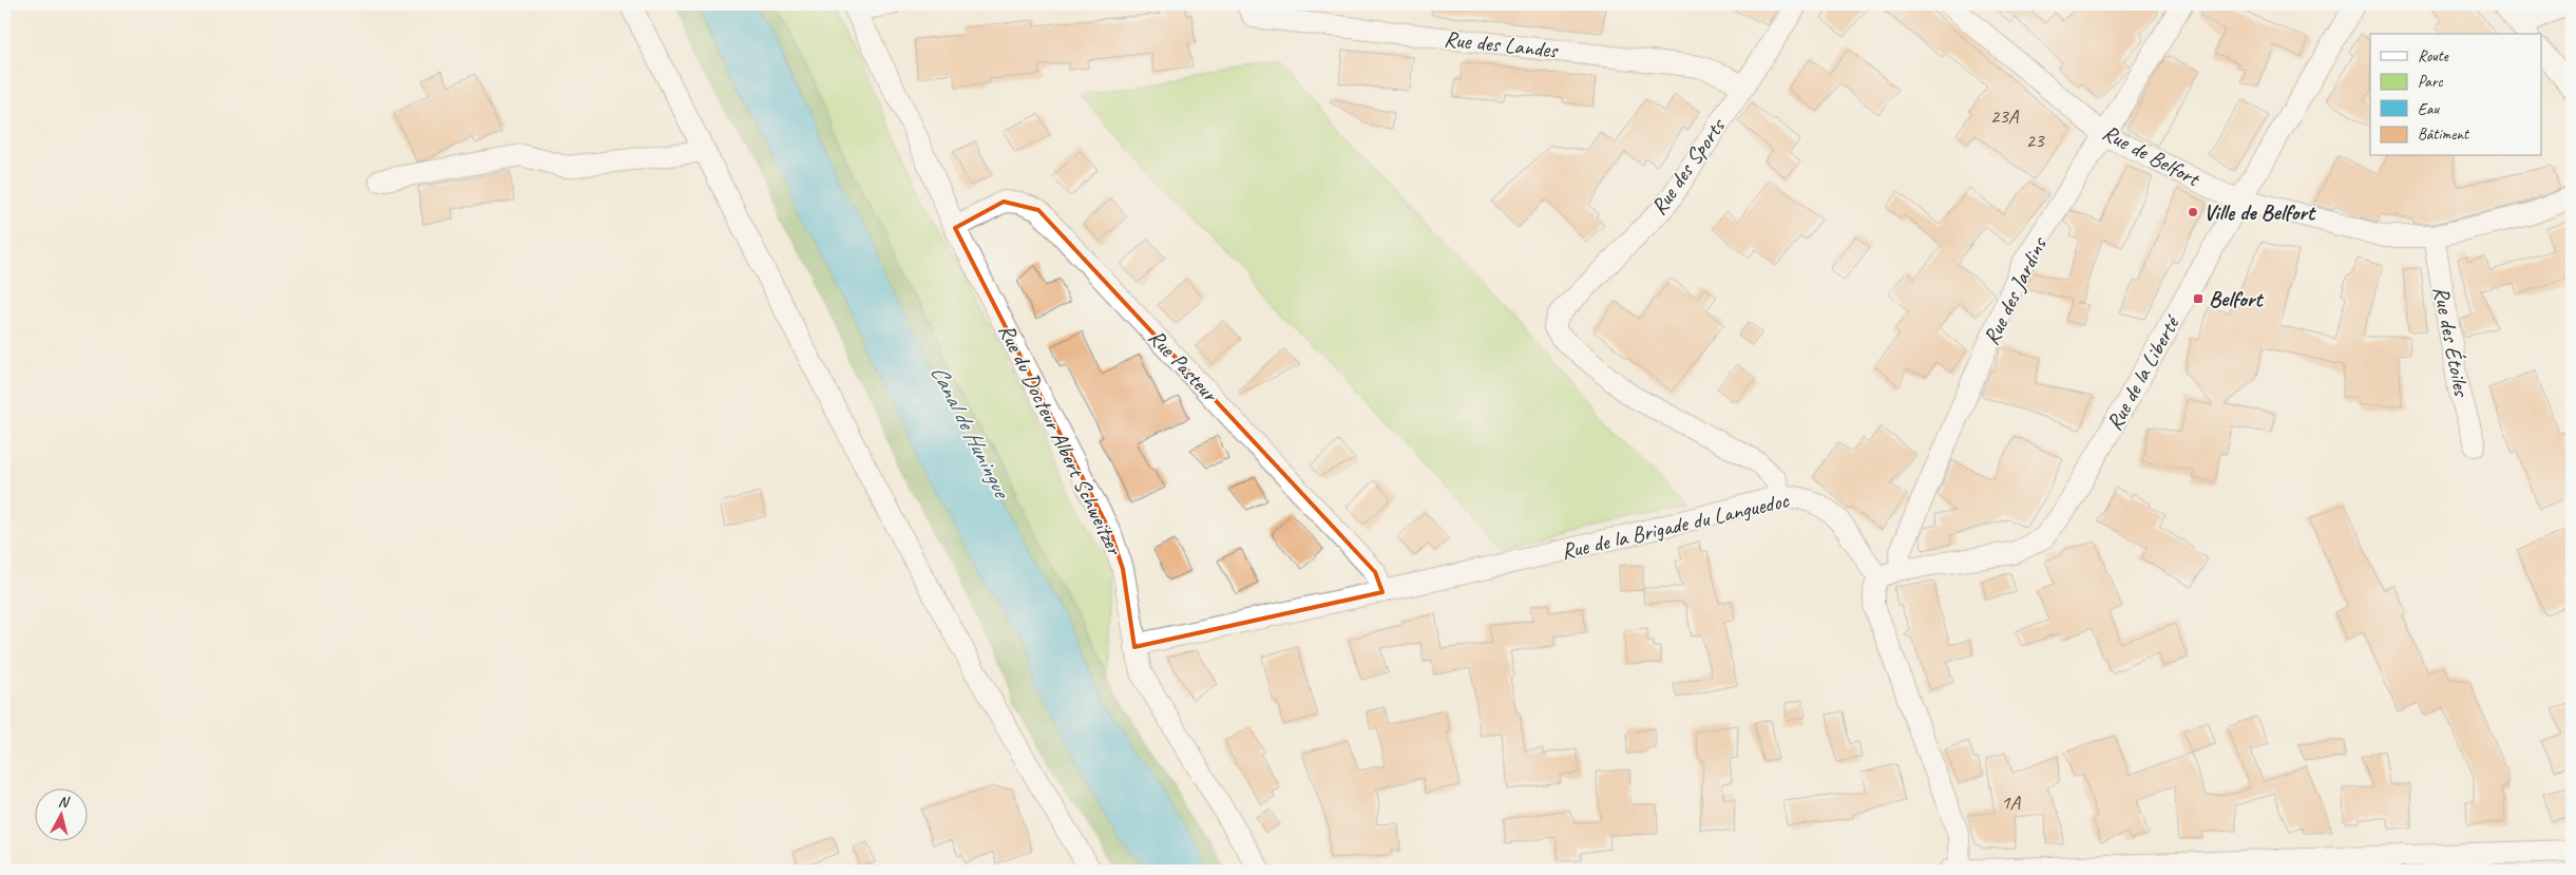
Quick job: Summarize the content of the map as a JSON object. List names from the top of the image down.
{
  "streets": {
    "street": [
      "Rue des Landes",
      "Rue de Belfort",
      "Rue des Sports",
      "Rue des Jardins",
      "Rue des Étoiles",
      "Rue Pasteur",
      "Rue de la Liberté",
      "Rue du Docteur Albert Schweitzer",
      "Rue de la Brigade du Languedoc"
    ]
  },
  "crossings": [
    ["Rue des Landes", "Rue des Sports"],
    ["Rue de Belfort", "Rue des Jardins"],
    ["Rue de Belfort", "Rue des Étoiles"],
    ["Rue de Belfort", "Rue de la Liberté"],
    ["Rue des Sports", "Rue de la Brigade du Languedoc"],
    ["Rue des Jardins", "Rue de la Liberté"],
    ["Rue Pasteur", "Rue du Docteur Albert Schweitzer"],
    ["Rue Pasteur", "Rue de la Brigade du Languedoc"],
    ["Rue de la Liberté", "Rue de la Brigade du Languedoc"],
    ["Rue du Docteur Albert Schweitzer", "Rue de la Brigade du Languedoc"]
  ],
  "water": ["Canal de Huningue"],
  "places": {
    "other": ["Ville de Belfort"],
    "transit": ["Belfort"]
  },
  "house_numbers": ["23A", "23", "1A"],
  "legend": [
    "Route",
    "Parc",
    "Eau",
    "Bâtiment"
  ],
  "north": "top"
}
